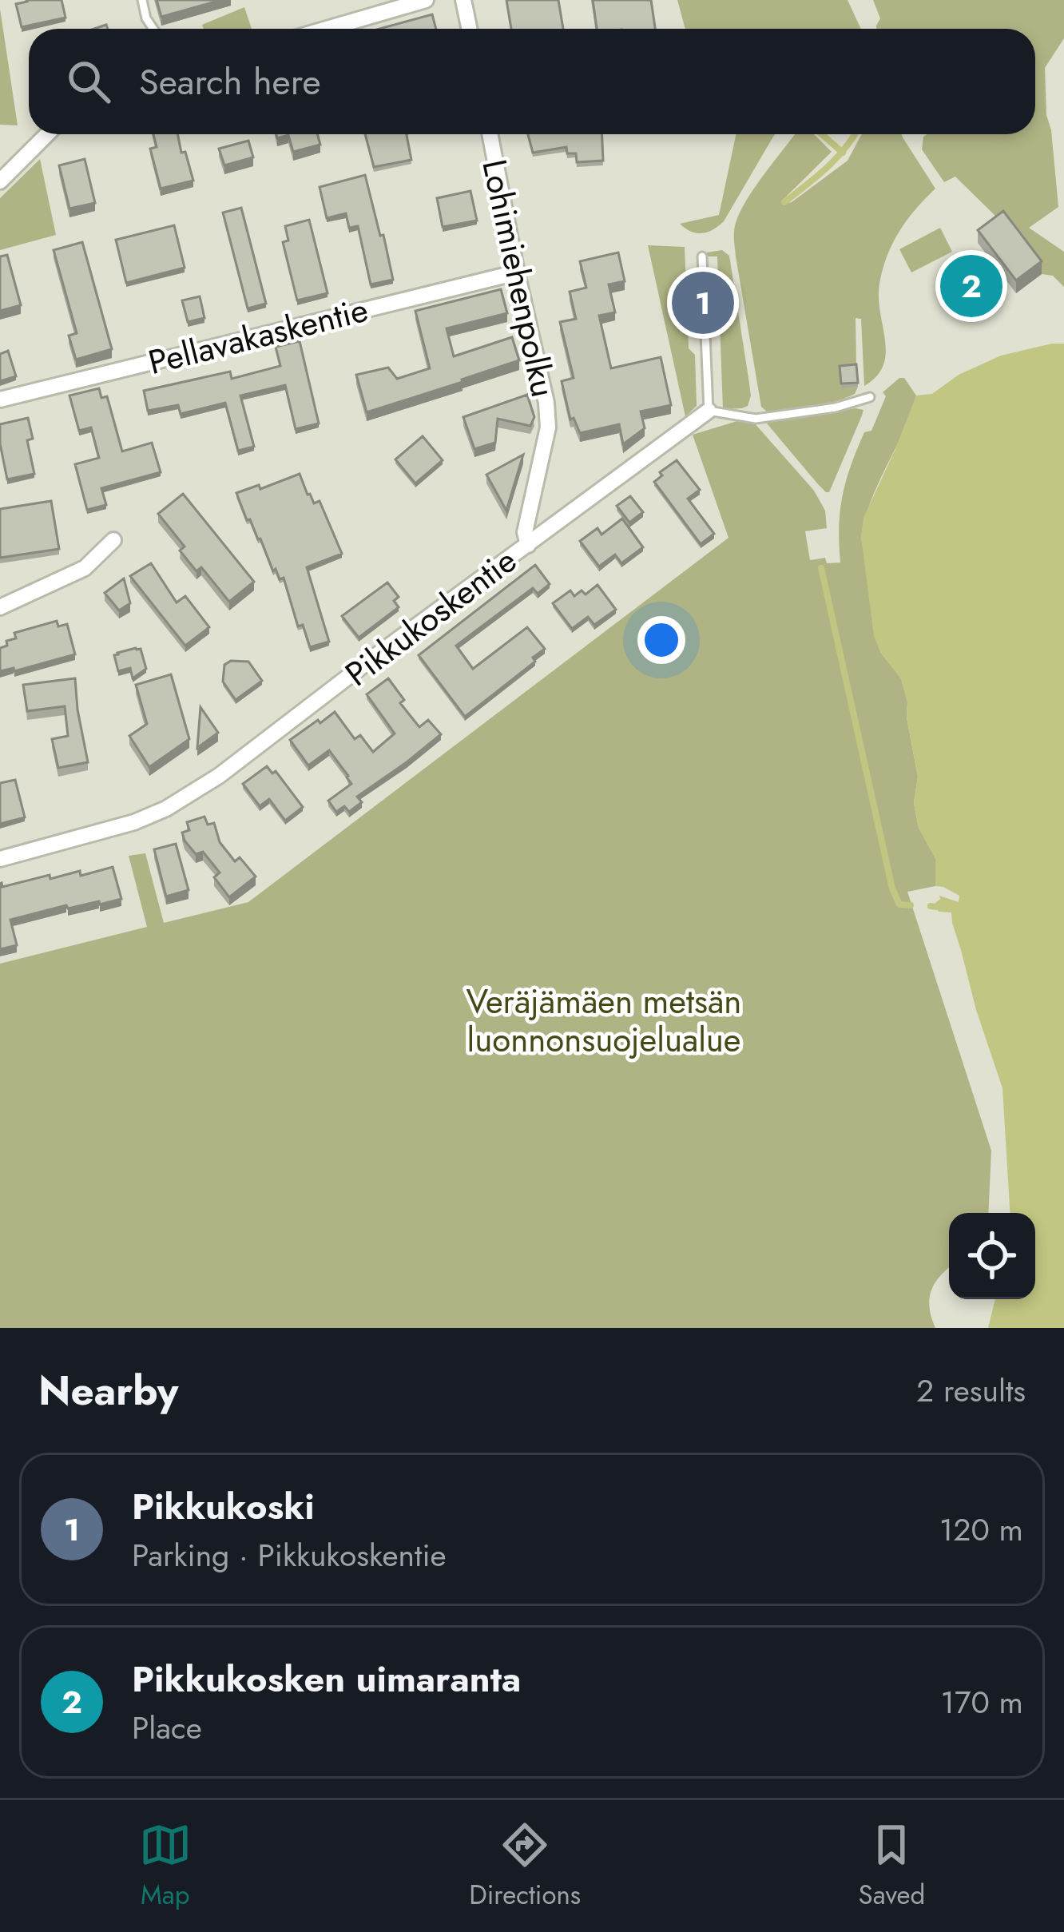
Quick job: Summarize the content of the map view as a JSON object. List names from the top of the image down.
{
  "streets": {
    "street": ["Lohimiehenpolku", "Pellavakaskentie", "Pikkukoskentie"]
  },
  "crossings": [
    ["Lohimiehenpolku", "Pellavakaskentie"],
    ["Lohimiehenpolku", "Pikkukoskentie"]
  ],
  "parks": ["Veräjämäen metsän luonnonsuojelualue"],
  "page": {
    "search": "Search here",
    "pins": ["2", "1"],
    "heading": ["Nearby", "2 results"],
    "list": [
      {
        "mark": "1",
        "name": "Pikkukoski",
        "note": "Parking · Pikkukoskentie",
        "value": "120 m"
      },
      {
        "mark": "2",
        "name": "Pikkukosken uimaranta",
        "note": "Place",
        "value": "170 m"
      }
    ],
    "nav": ["Map", "Directions", "Saved"]
  }
}
